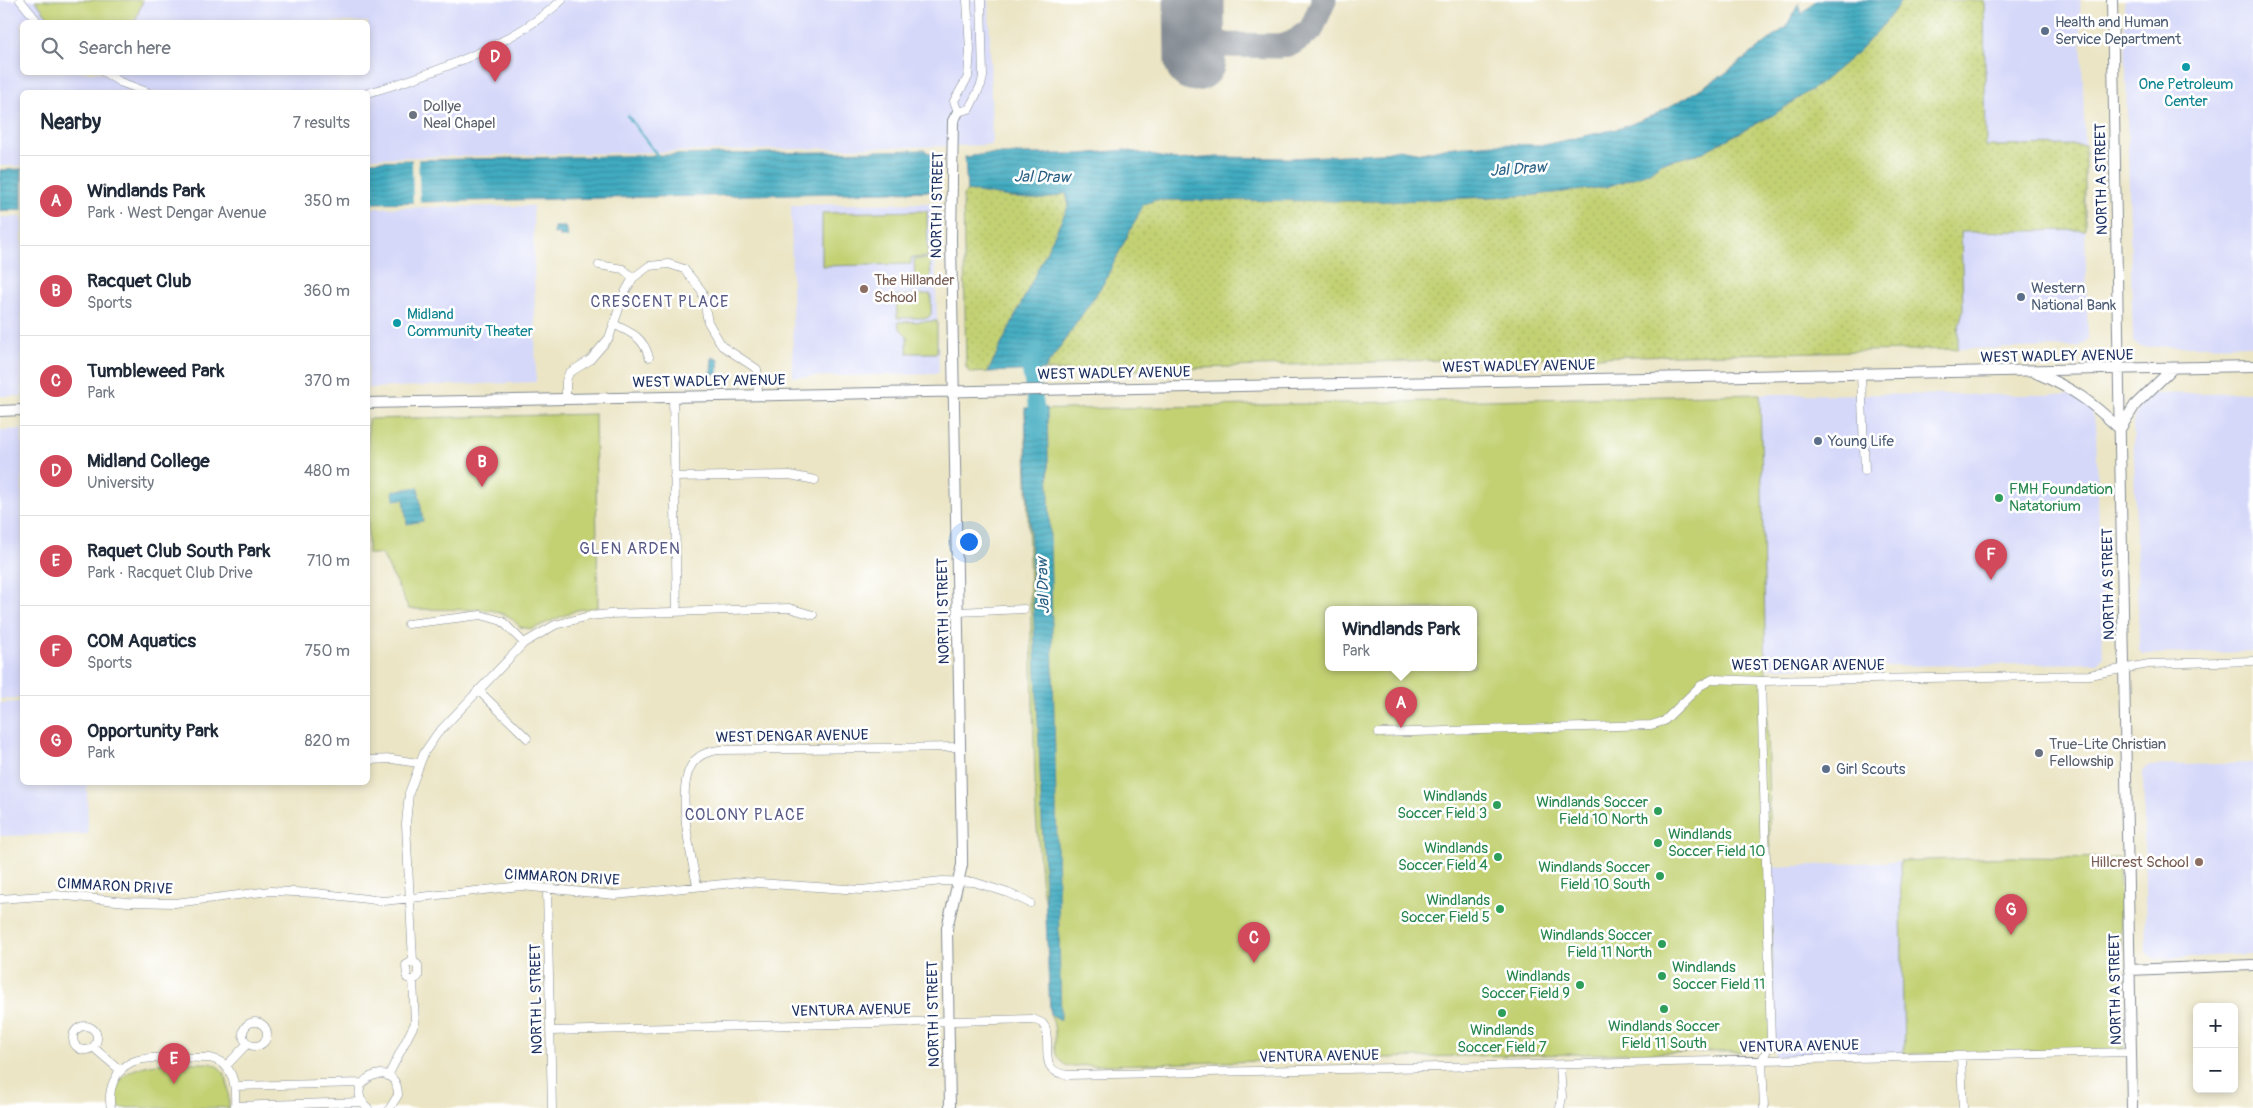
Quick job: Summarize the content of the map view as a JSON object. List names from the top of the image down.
{
  "streets": {
    "main road": ["NORTH A STREET", "NORTH I STREET", "WEST WADLEY AVENUE"],
    "street": [
      "WEST DENGAR AVENUE",
      "CIMMARON DRIVE",
      "NORTH L STREET",
      "VENTURA AVENUE"
    ]
  },
  "crossings": [
    ["NORTH A STREET", "WEST WADLEY AVENUE"],
    ["NORTH A STREET", "WEST DENGAR AVENUE"],
    ["NORTH A STREET", "VENTURA AVENUE"],
    ["NORTH I STREET", "WEST WADLEY AVENUE"],
    ["NORTH I STREET", "WEST DENGAR AVENUE"],
    ["NORTH I STREET", "CIMMARON DRIVE"],
    ["NORTH I STREET", "VENTURA AVENUE"],
    ["WEST DENGAR AVENUE", "CIMMARON DRIVE"],
    ["CIMMARON DRIVE", "NORTH L STREET"],
    ["NORTH L STREET", "VENTURA AVENUE"]
  ],
  "districts": ["CRESCENT PLACE", "GLEN ARDEN", "COLONY PLACE"],
  "water": ["Jal Draw"],
  "places": [
    "Health and Human Service Department",
    "One Petroleum Center",
    "Dollye Neal Chapel",
    "The Hillander School",
    "Western National Bank",
    "Midland Community Theater",
    "Young Life",
    "FMH Foundation Natatorium",
    "True-Lite Christian Fellowship",
    "Girl Scouts",
    "Windlands Soccer Field 3",
    "Windlands Soccer Field 10 North",
    "Windlands Soccer Field 10",
    "Windlands Soccer Field 4",
    "Hillcrest School",
    "Windlands Soccer Field 10 South",
    "Windlands Soccer Field 5",
    "Windlands Soccer Field 11 North",
    "Windlands Soccer Field 11",
    "Windlands Soccer Field 9",
    "Windlands Soccer Field 11 South",
    "Windlands Soccer Field 7"
  ],
  "page": {
    "search": "Search here",
    "pins": [
      "D",
      "B",
      "F",
      "A",
      "G",
      "C",
      "E"
    ],
    "heading": ["Nearby", "7 results"],
    "list": [
      {
        "mark": "A",
        "name": "Windlands Park",
        "note": "Park · West Dengar Avenue",
        "value": "350 m"
      },
      {
        "mark": "B",
        "name": "Racquet Club",
        "note": "Sports",
        "value": "360 m"
      },
      {
        "mark": "C",
        "name": "Tumbleweed Park",
        "note": "Park",
        "value": "370 m"
      },
      {
        "mark": "D",
        "name": "Midland College",
        "note": "University",
        "value": "480 m"
      },
      {
        "mark": "E",
        "name": "Raquet Club South Park",
        "note": "Park · Racquet Club Drive",
        "value": "710 m"
      },
      {
        "mark": "F",
        "name": "COM Aquatics",
        "note": "Sports",
        "value": "750 m"
      },
      {
        "mark": "G",
        "name": "Opportunity Park",
        "note": "Park",
        "value": "820 m"
      }
    ],
    "popup": ["Windlands Park", "Park"],
    "map_buttons": ["+", "−"]
  }
}
